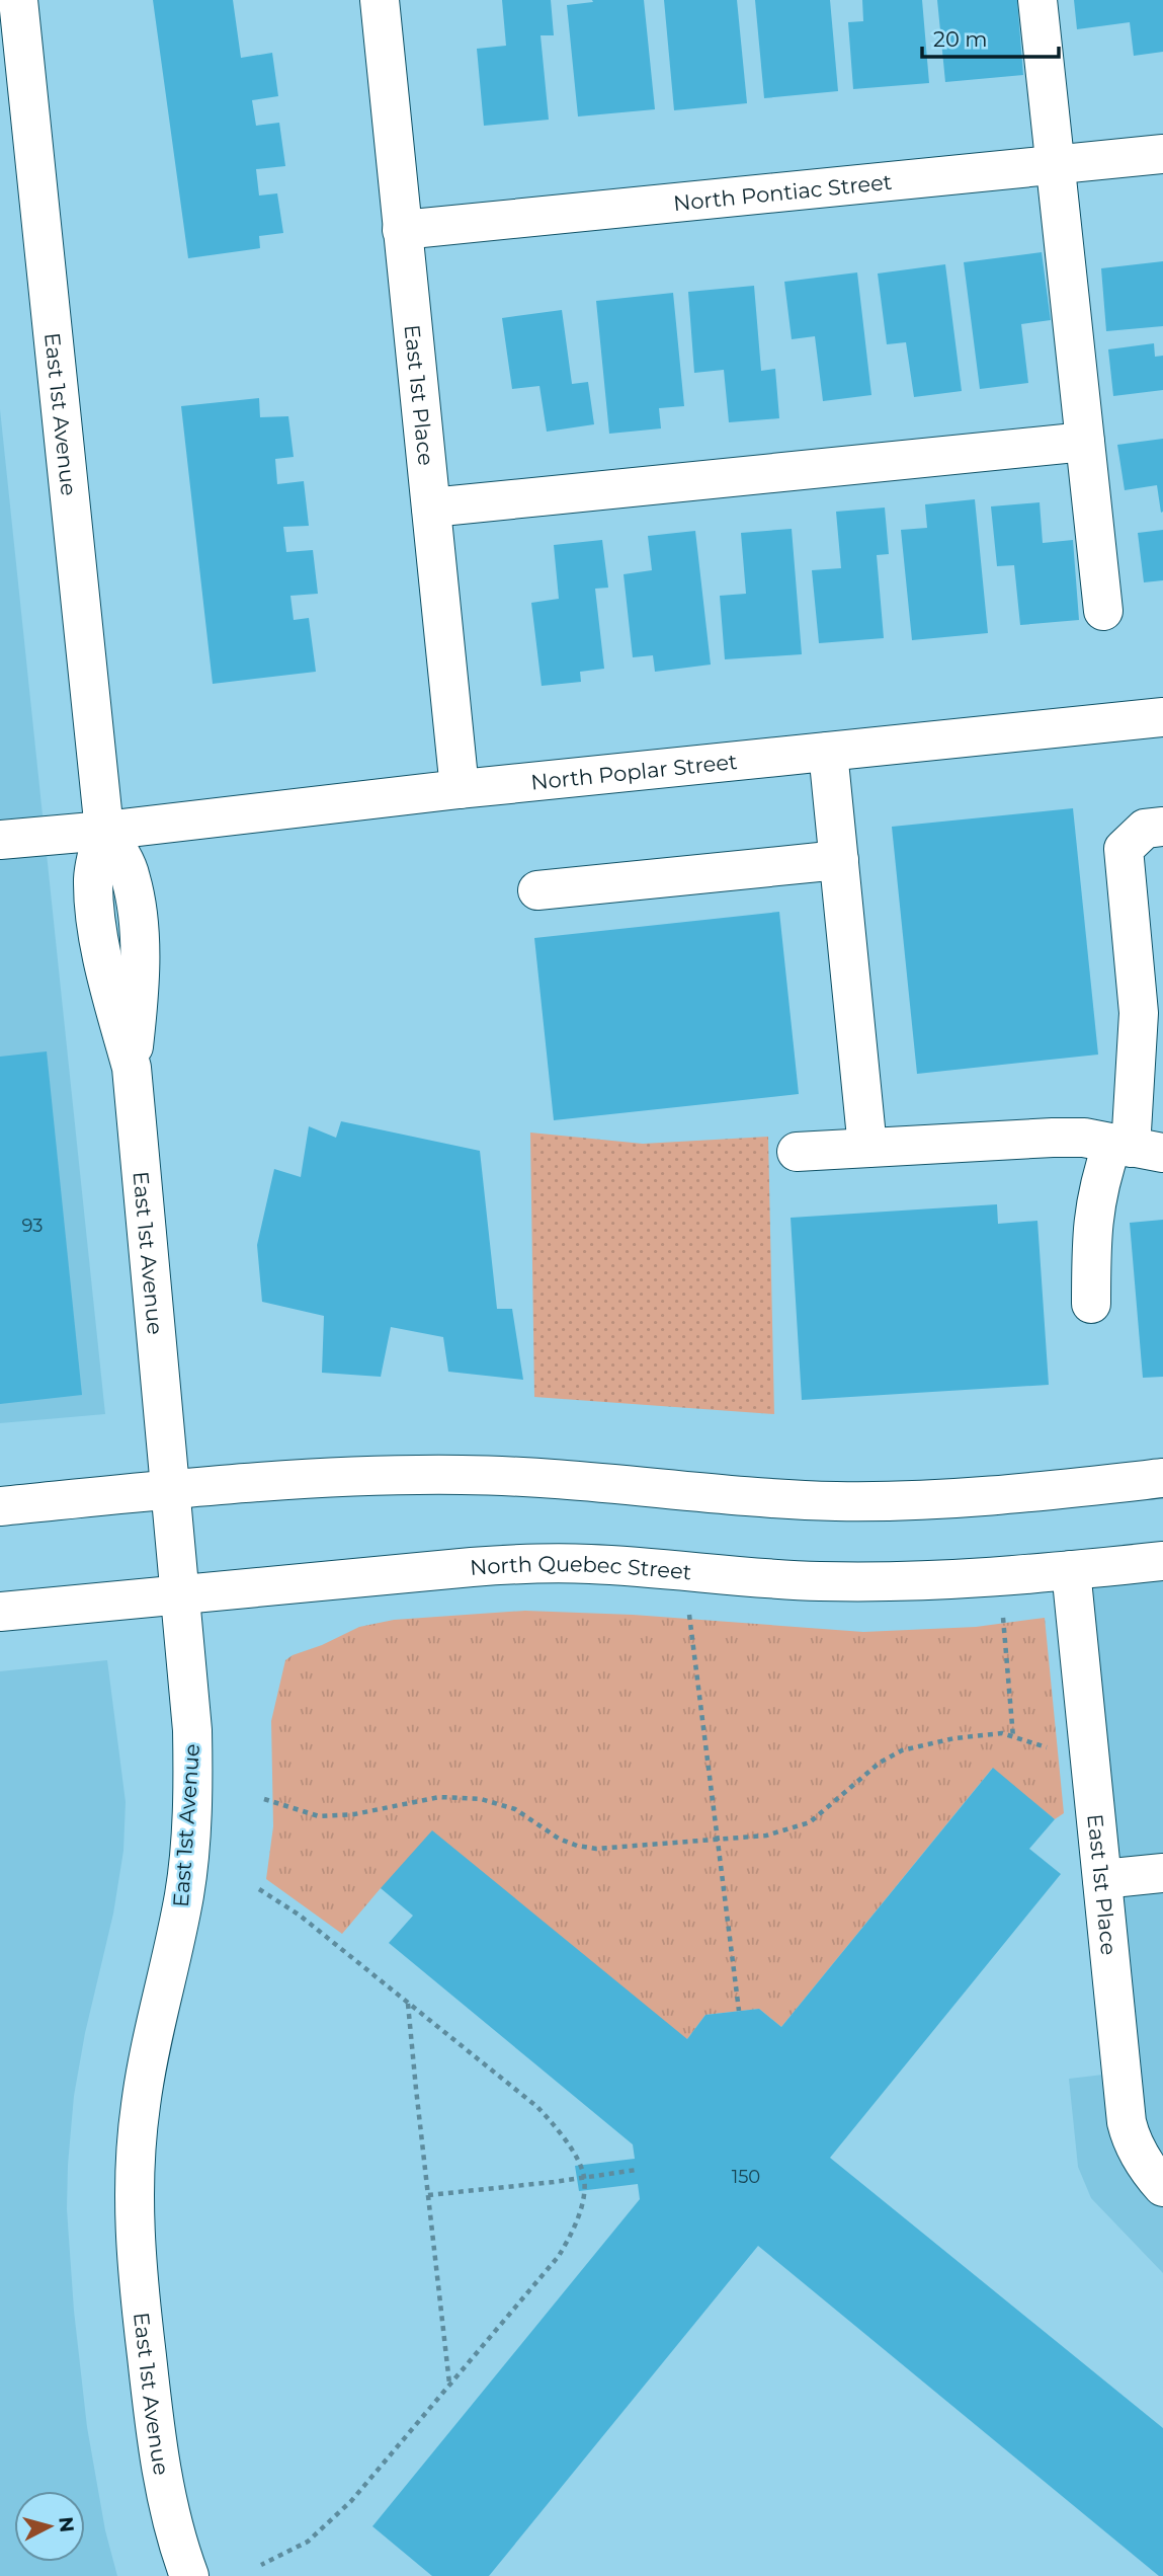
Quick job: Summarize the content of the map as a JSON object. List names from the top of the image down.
{
  "streets": {
    "street": [
      "North Pontiac Street",
      "East 1st Place",
      "East 1st Avenue",
      "North Poplar Street",
      "North Quebec Street"
    ]
  },
  "crossings": [
    ["North Pontiac Street", "East 1st Place"],
    ["East 1st Place", "North Poplar Street"],
    ["East 1st Place", "North Quebec Street"],
    ["East 1st Avenue", "North Poplar Street"],
    ["East 1st Avenue", "North Quebec Street"]
  ],
  "house_numbers": ["93", "150"],
  "scale_bar": "20 m",
  "north": "right"
}
